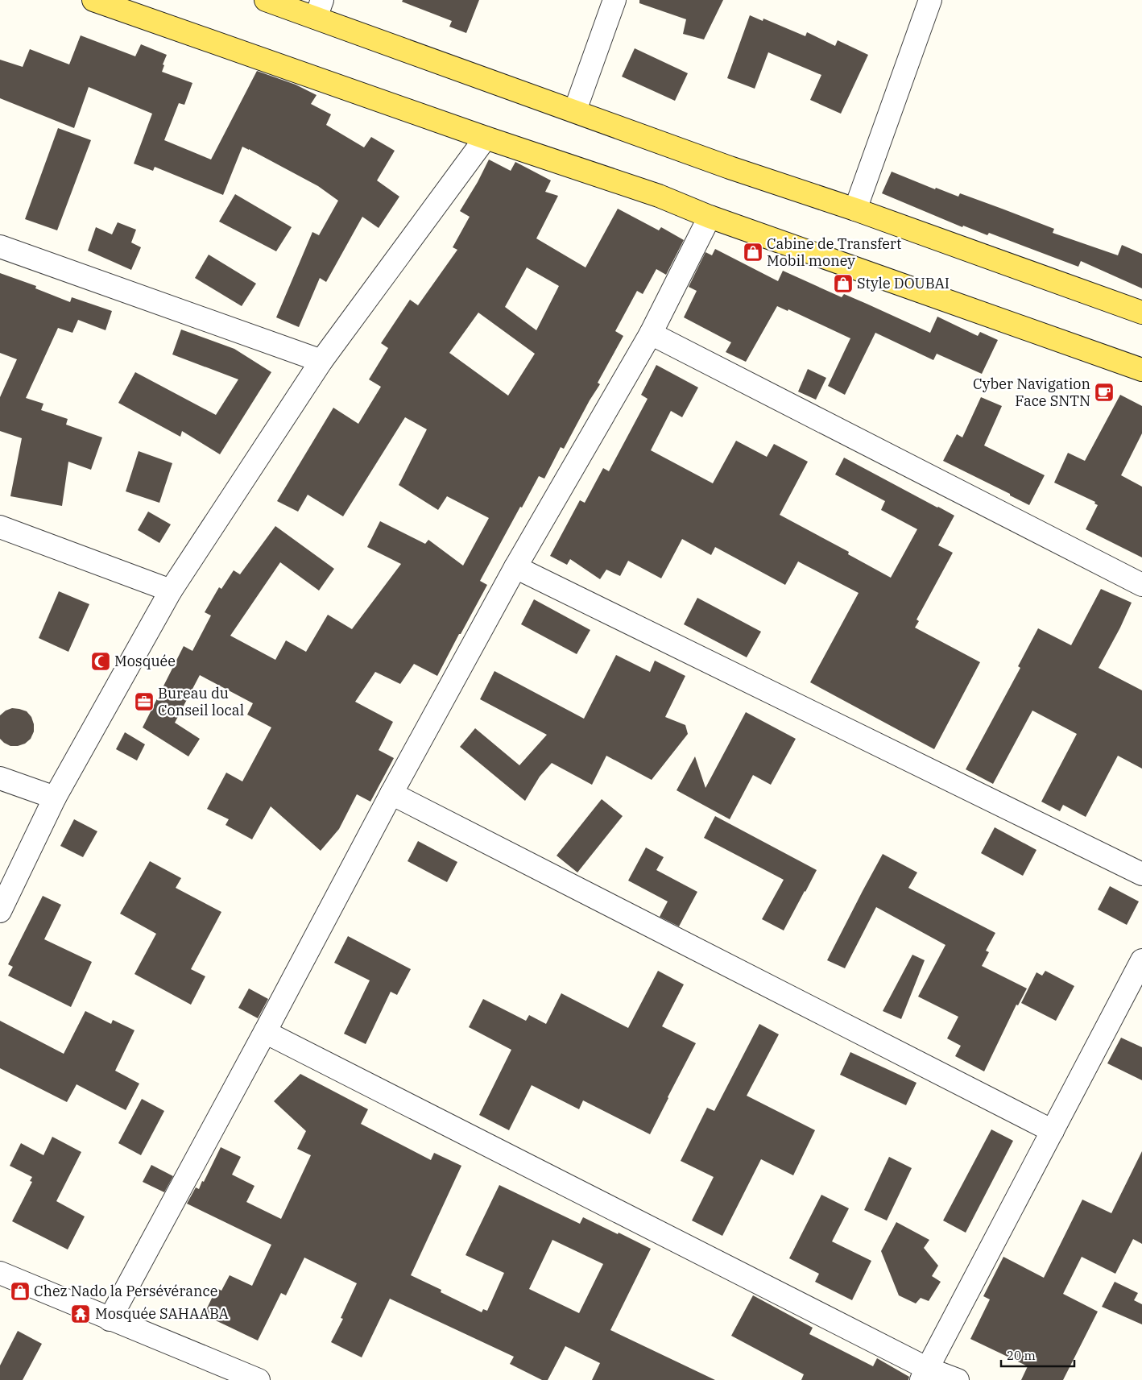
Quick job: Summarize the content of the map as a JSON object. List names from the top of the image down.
{
  "places": {
    "shop": ["Cabine de Transfert Mobil money", "Style DOUBAI", "Chez Nado la Persévérance"],
    "cafe": ["Cyber Navigation Face SNTN"],
    "mosque": ["Mosquée"],
    "office": ["Bureau du Conseil local"],
    "temple": ["Mosquée SAHAABA"]
  },
  "scale_bar": "20 m"
}
